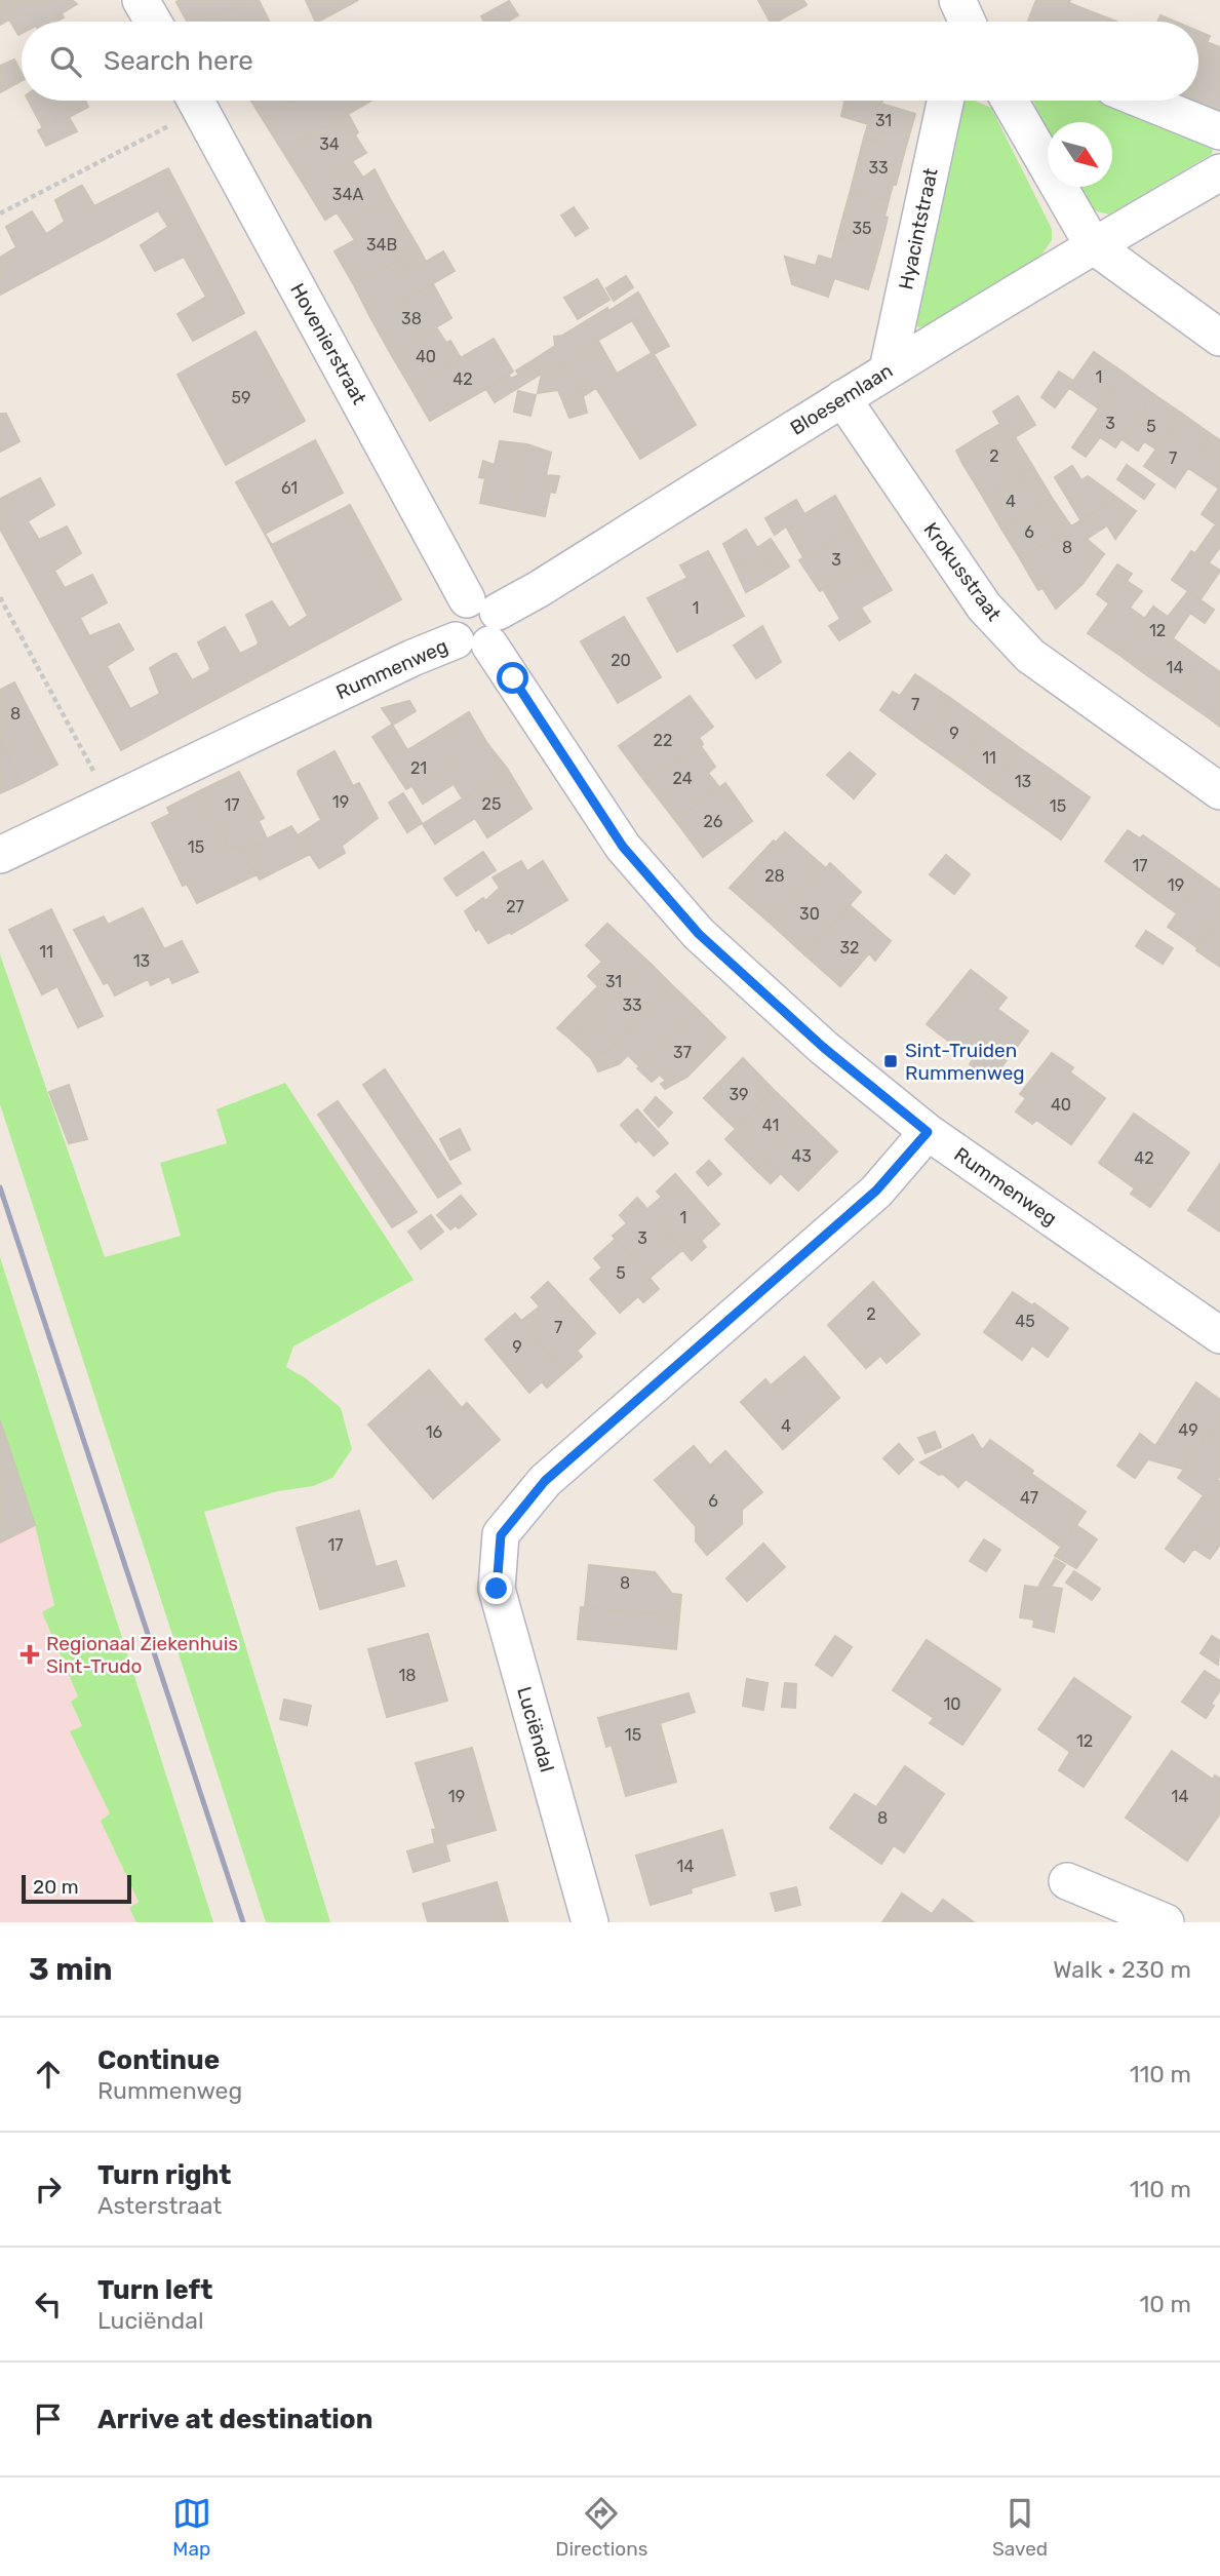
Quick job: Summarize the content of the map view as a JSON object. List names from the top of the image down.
{
  "streets": {
    "street": [
      "Hyacintstraat",
      "Hovenierstraat",
      "Bloesemlaan",
      "Krokusstraat",
      "Rummenweg",
      "Luciëndal"
    ]
  },
  "crossings": [
    ["Hyacintstraat", "Bloesemlaan"],
    ["Hovenierstraat", "Bloesemlaan"],
    ["Hovenierstraat", "Rummenweg"],
    ["Bloesemlaan", "Krokusstraat"],
    ["Bloesemlaan", "Rummenweg"],
    ["Rummenweg", "Luciëndal"]
  ],
  "places": {
    "transit": ["Sint-Truiden Rummenweg"],
    "health": ["Regionaal Ziekenhuis Sint-Trudo"]
  },
  "house_numbers": [
    "31",
    "34",
    "33",
    "34A",
    "35",
    "34B",
    "38",
    "40",
    "1",
    "42",
    "59",
    "3",
    "5",
    "2",
    "7",
    "61",
    "4",
    "6",
    "8",
    "3",
    "1",
    "12",
    "20",
    "14",
    "7",
    "8",
    "9",
    "22",
    "11",
    "21",
    "24",
    "13",
    "19",
    "25",
    "17",
    "15",
    "26",
    "15",
    "17",
    "28",
    "19",
    "27",
    "30",
    "32",
    "11",
    "13",
    "31",
    "33",
    "37",
    "39",
    "40",
    "41",
    "43",
    "42",
    "1",
    "3",
    "5",
    "2",
    "45",
    "7",
    "9",
    "4",
    "49",
    "16",
    "47",
    "6",
    "17",
    "8",
    "18",
    "10",
    "15",
    "12",
    "19",
    "14",
    "8",
    "14"
  ],
  "scale_bar": "20 m",
  "north": "bottom right",
  "page": {
    "search": "Search here",
    "scale": "20 m",
    "heading": ["3 min", "Walk · 230 m"],
    "list": [
      ["Continue", "Rummenweg", "110 m"],
      ["Turn right", "Asterstraat", "110 m"],
      ["Turn left", "Luciëndal", "10 m"],
      "Arrive at destination"
    ],
    "nav": ["Map", "Directions", "Saved"]
  }
}
